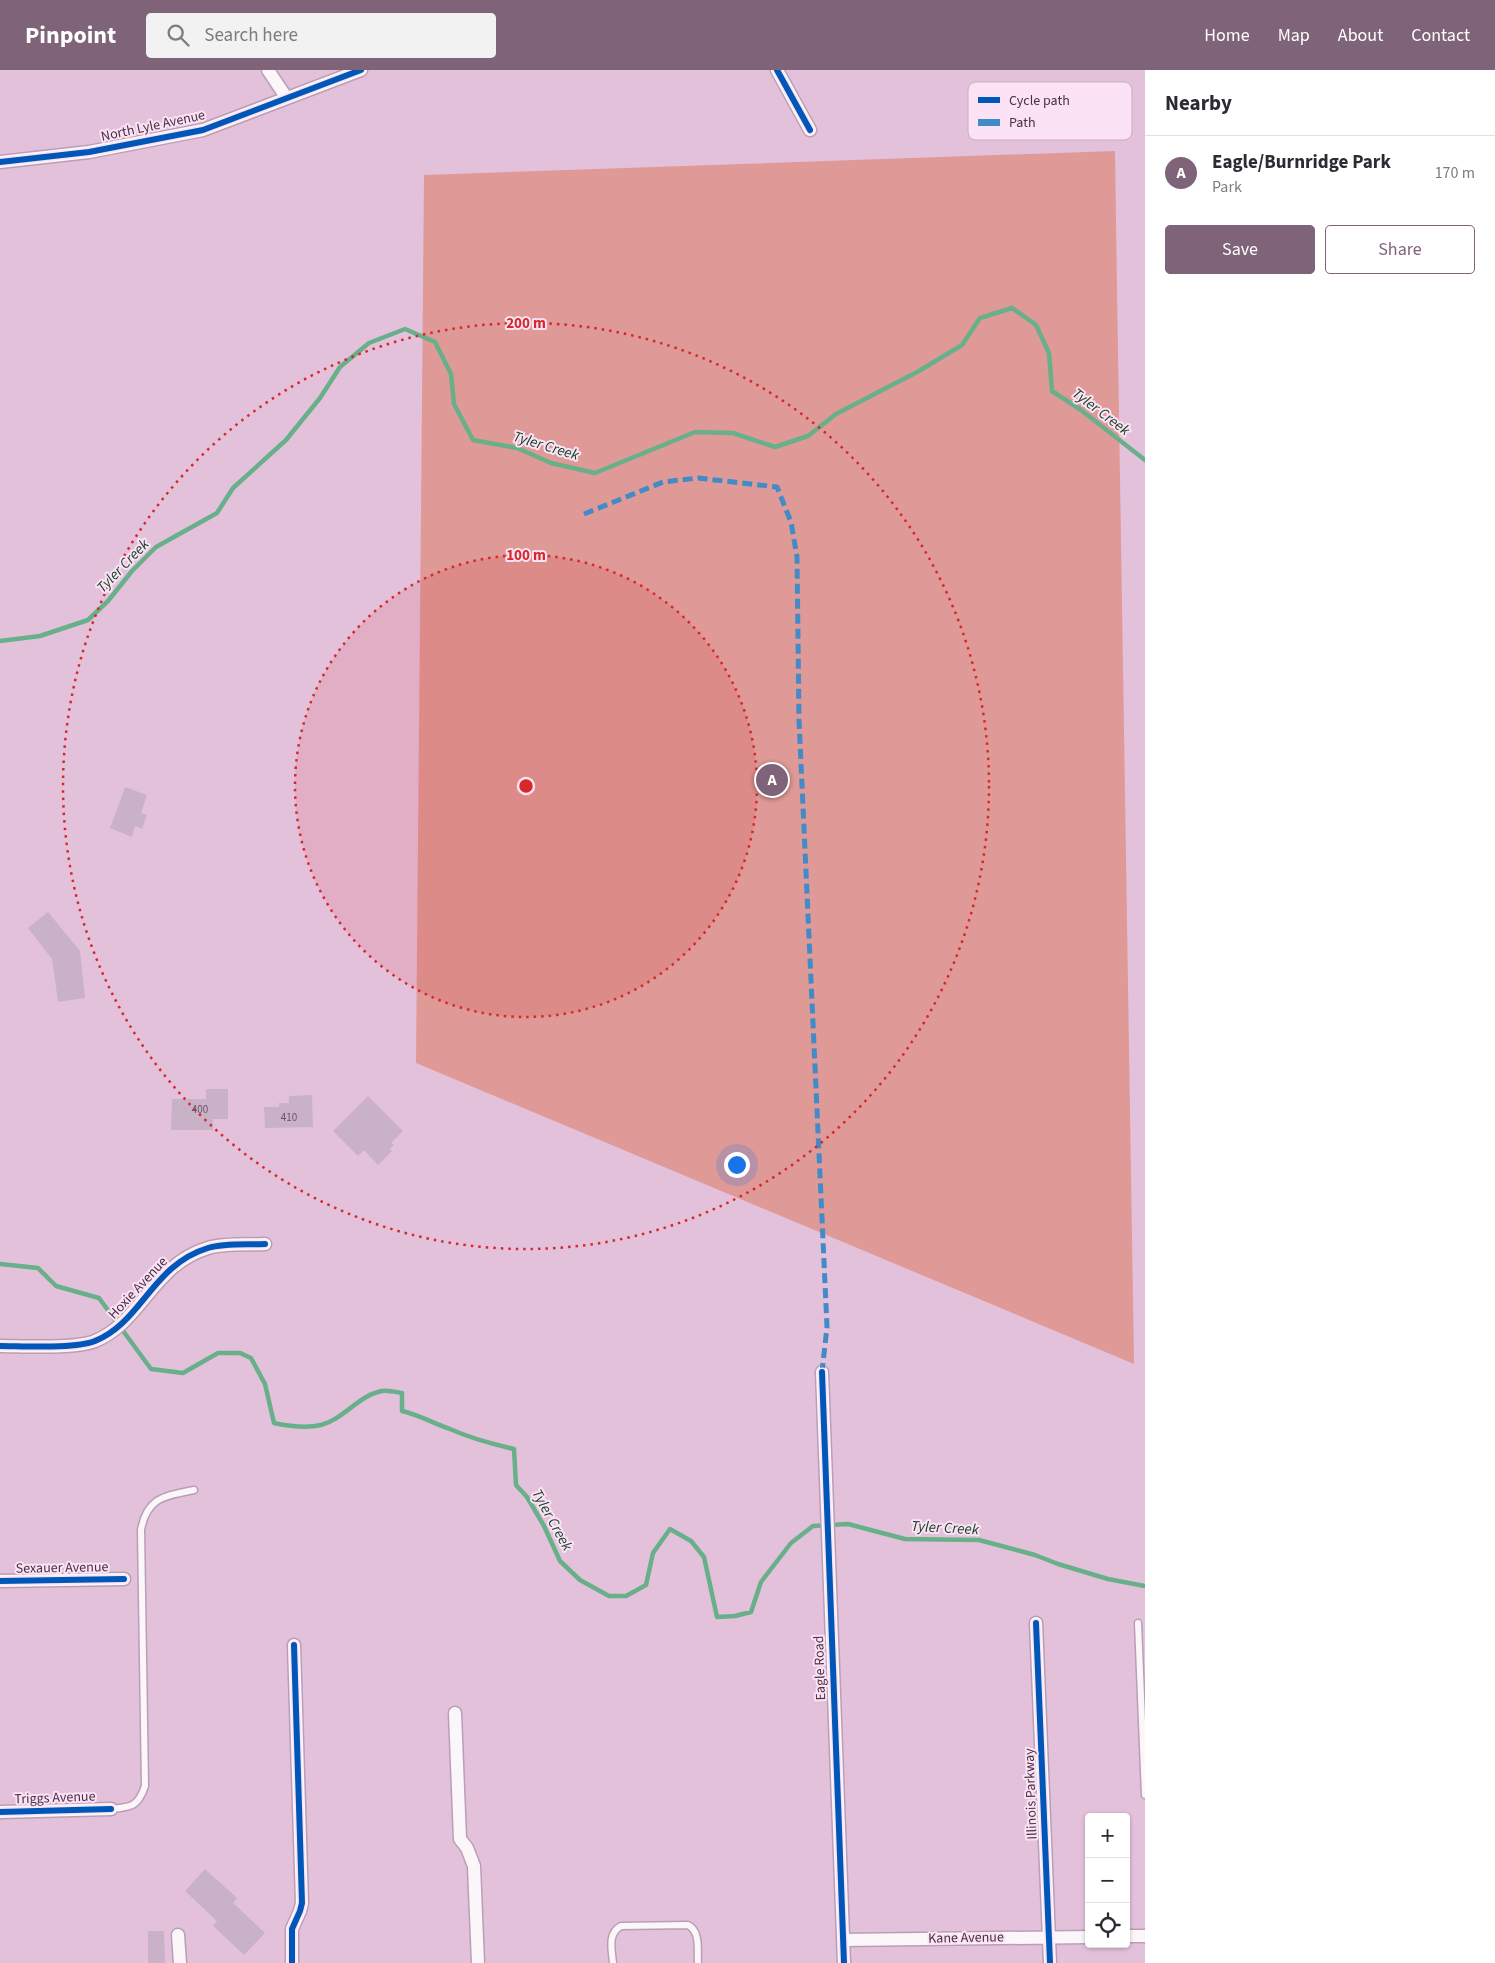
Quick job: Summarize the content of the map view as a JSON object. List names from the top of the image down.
{
  "streets": {
    "street": [
      "North Lyle Avenue",
      "Hoxie Avenue",
      "Sexauer Avenue",
      "Eagle Road",
      "Illinois Parkway",
      "Triggs Avenue",
      "Kane Avenue"
    ]
  },
  "crossings": [
    ["Eagle Road", "Kane Avenue"],
    ["Illinois Parkway", "Kane Avenue"]
  ],
  "water": ["Tyler Creek"],
  "house_numbers": ["400", "410"],
  "legend": ["Cycle path", "Path"],
  "page": {
    "header": "Pinpoint",
    "search": "Search here",
    "nav": [
      "Home",
      "Map",
      "About",
      "Contact"
    ],
    "heading": "Nearby",
    "list": [
      {
        "mark": "A",
        "name": "Eagle/Burnridge Park",
        "note": "Park",
        "value": "170 m"
      }
    ],
    "buttons": ["Save", "Share"],
    "pins": "A",
    "map_buttons": ["+", "−"]
  },
  "rings": ["200 m", "100 m"]
}
